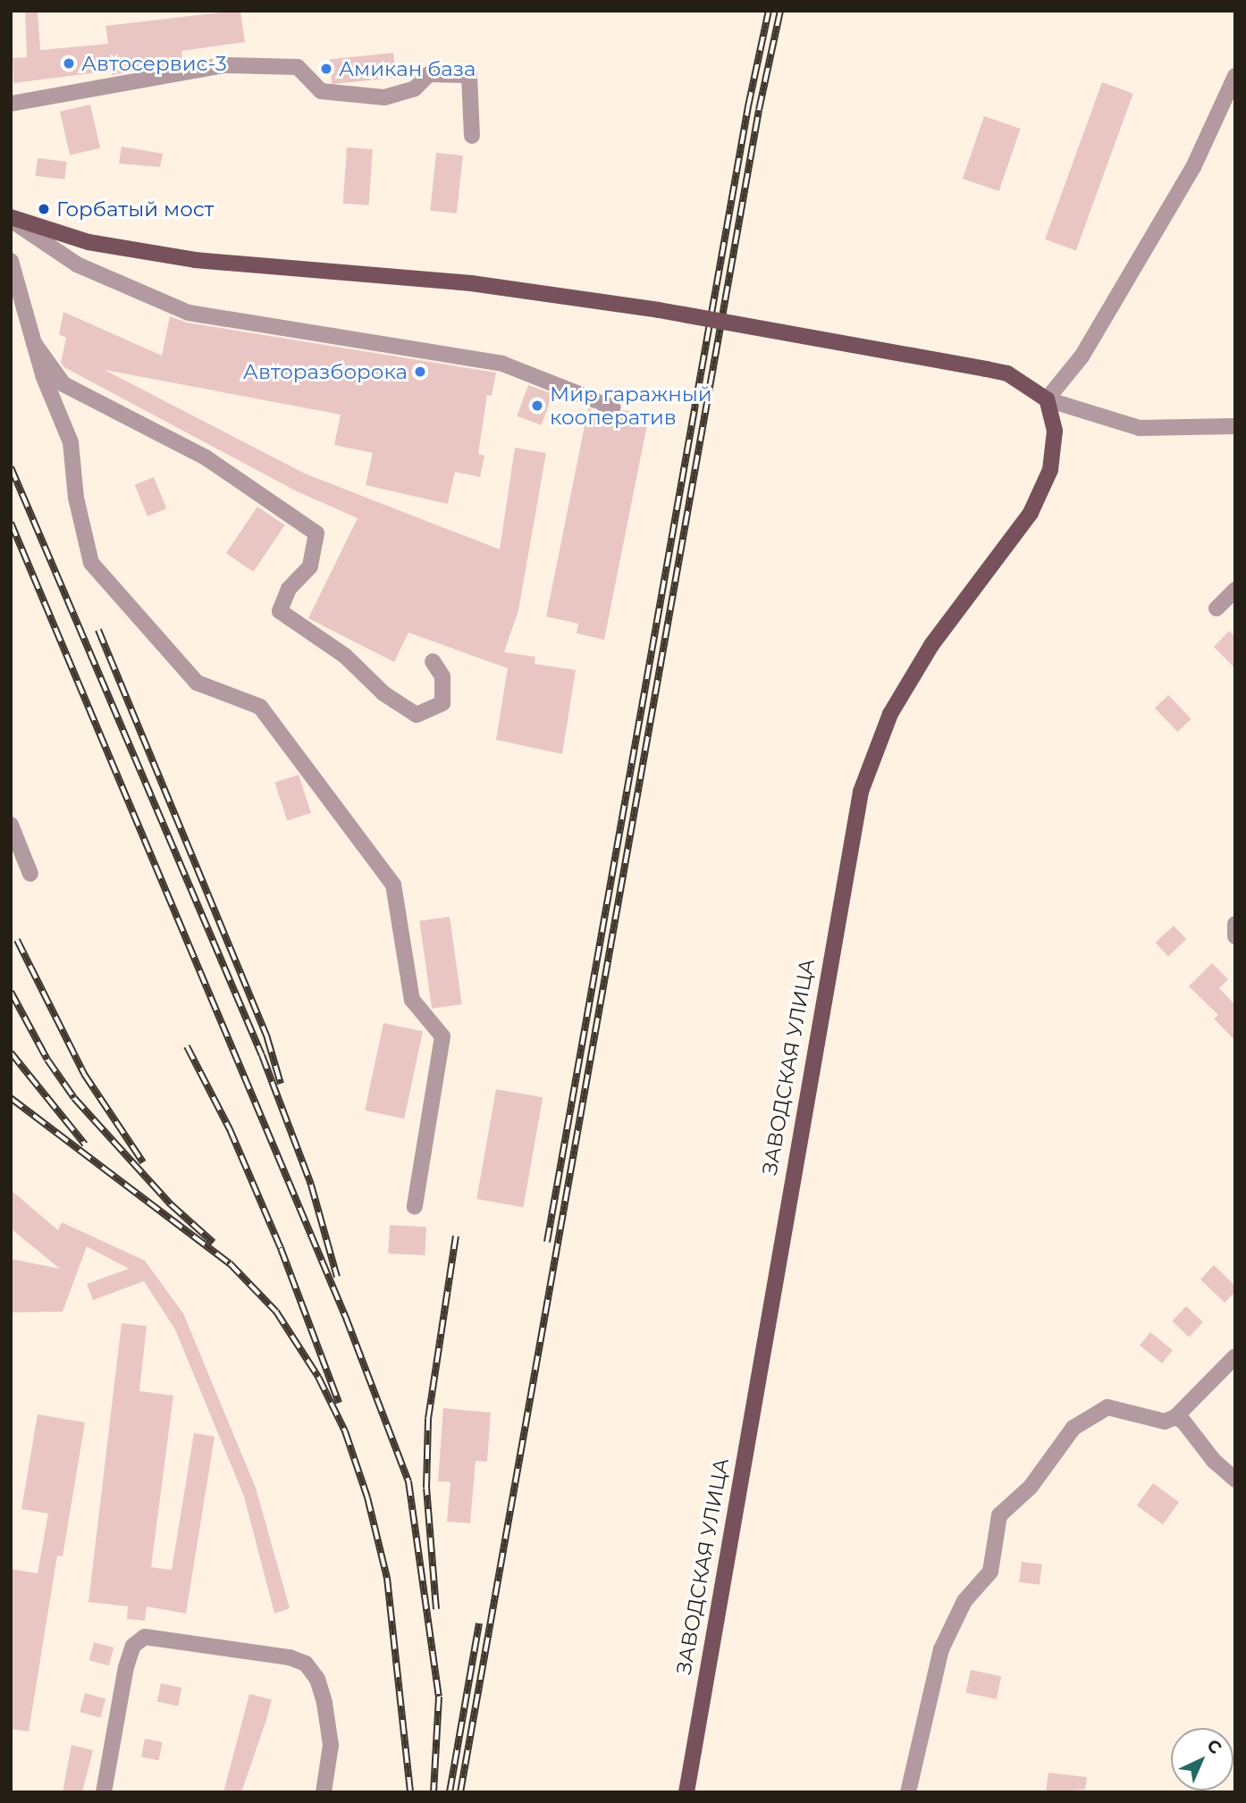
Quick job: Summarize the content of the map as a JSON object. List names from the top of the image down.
{
  "streets": {
    "main road": ["ЗАВОДСКАЯ УЛИЦА"]
  },
  "places": [
    "Автосервис-3",
    "Амикан база",
    "Горбатый мост",
    "Авторазборока",
    "Мир гаражный кооператив"
  ],
  "north": "top right"
}
